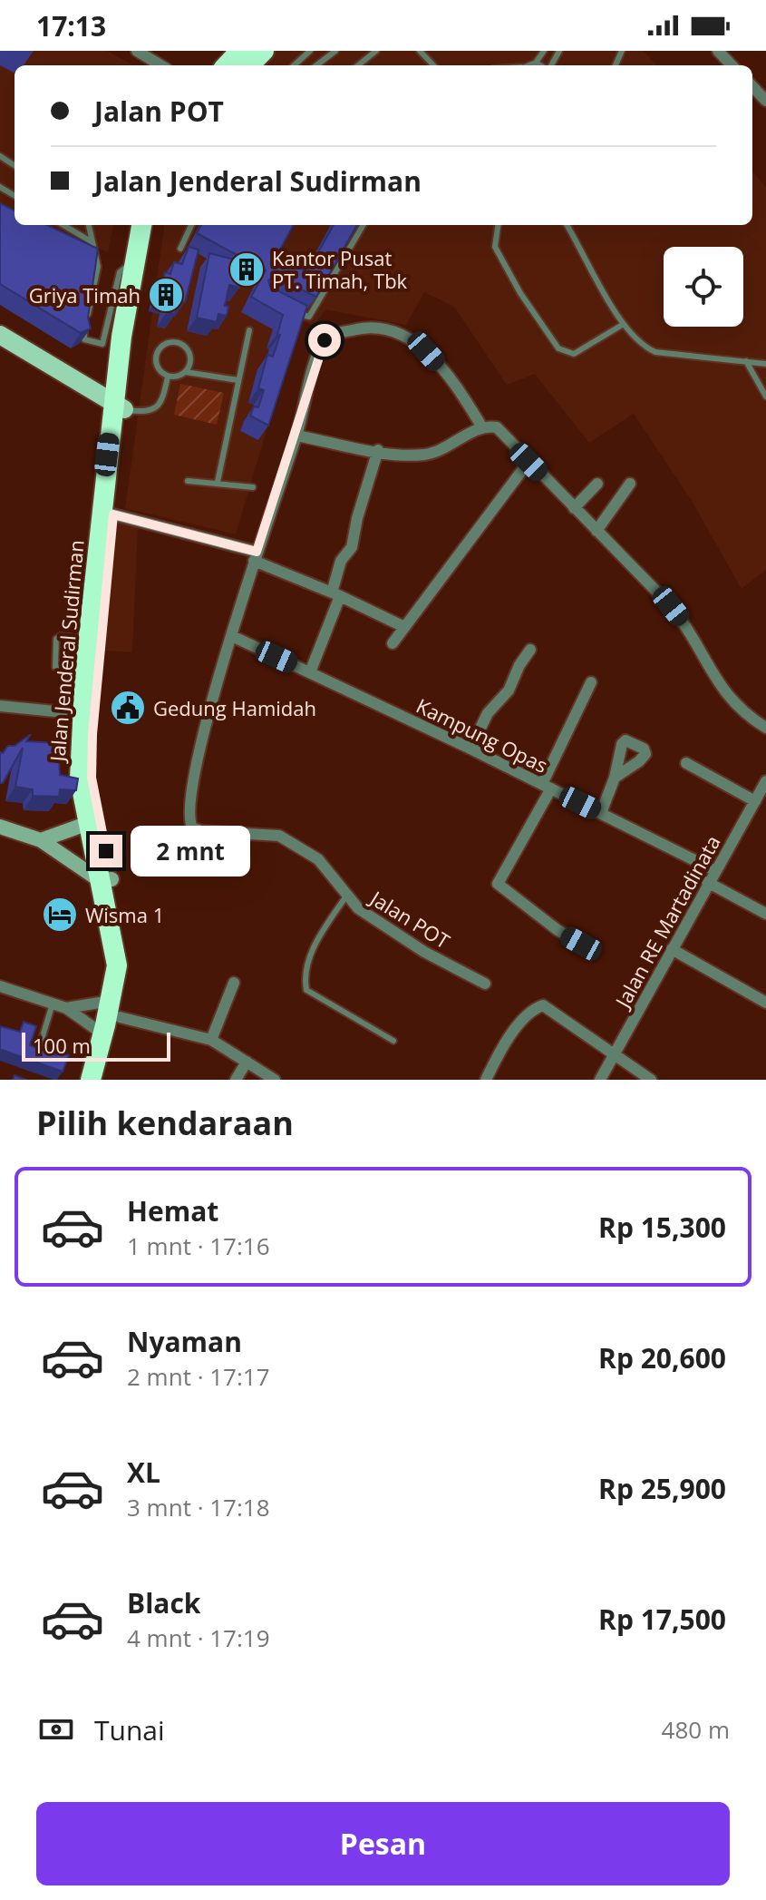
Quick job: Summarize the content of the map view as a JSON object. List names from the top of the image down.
{
  "streets": {
    "highway": ["Jalan Jenderal Sudirman"],
    "street": ["Kampung Opas", "Jalan POT", "Jalan RE Martadinata"]
  },
  "crossings": [
    ["Kampung Opas", "Jalan POT"],
    ["Kampung Opas", "Jalan RE Martadinata"]
  ],
  "places": {
    "building": ["Kantor Pusat PT. Timah, Tbk", "Griya Timah"],
    "public building": ["Gedung Hamidah"],
    "hotel": ["Wisma 1"]
  },
  "scale_bar": "100 m",
  "page": {
    "status": "17:13",
    "banner": ["Jalan POT", "Jalan Jenderal Sudirman"],
    "bubble": "2 mnt",
    "scale": "100 m",
    "heading": "Pilih kendaraan",
    "list": [
      {
        "name": "Hemat",
        "note": "1 mnt · 17:16",
        "value": "Rp 15,300"
      },
      {
        "name": "Nyaman",
        "note": "2 mnt · 17:17",
        "value": "Rp 20,600"
      },
      {
        "name": "XL",
        "note": "3 mnt · 17:18",
        "value": "Rp 25,900"
      },
      {
        "name": "Black",
        "note": "4 mnt · 17:19",
        "value": "Rp 17,500"
      }
    ],
    "pay": ["Tunai", "480 m"],
    "buttons": "Pesan"
  }
}
